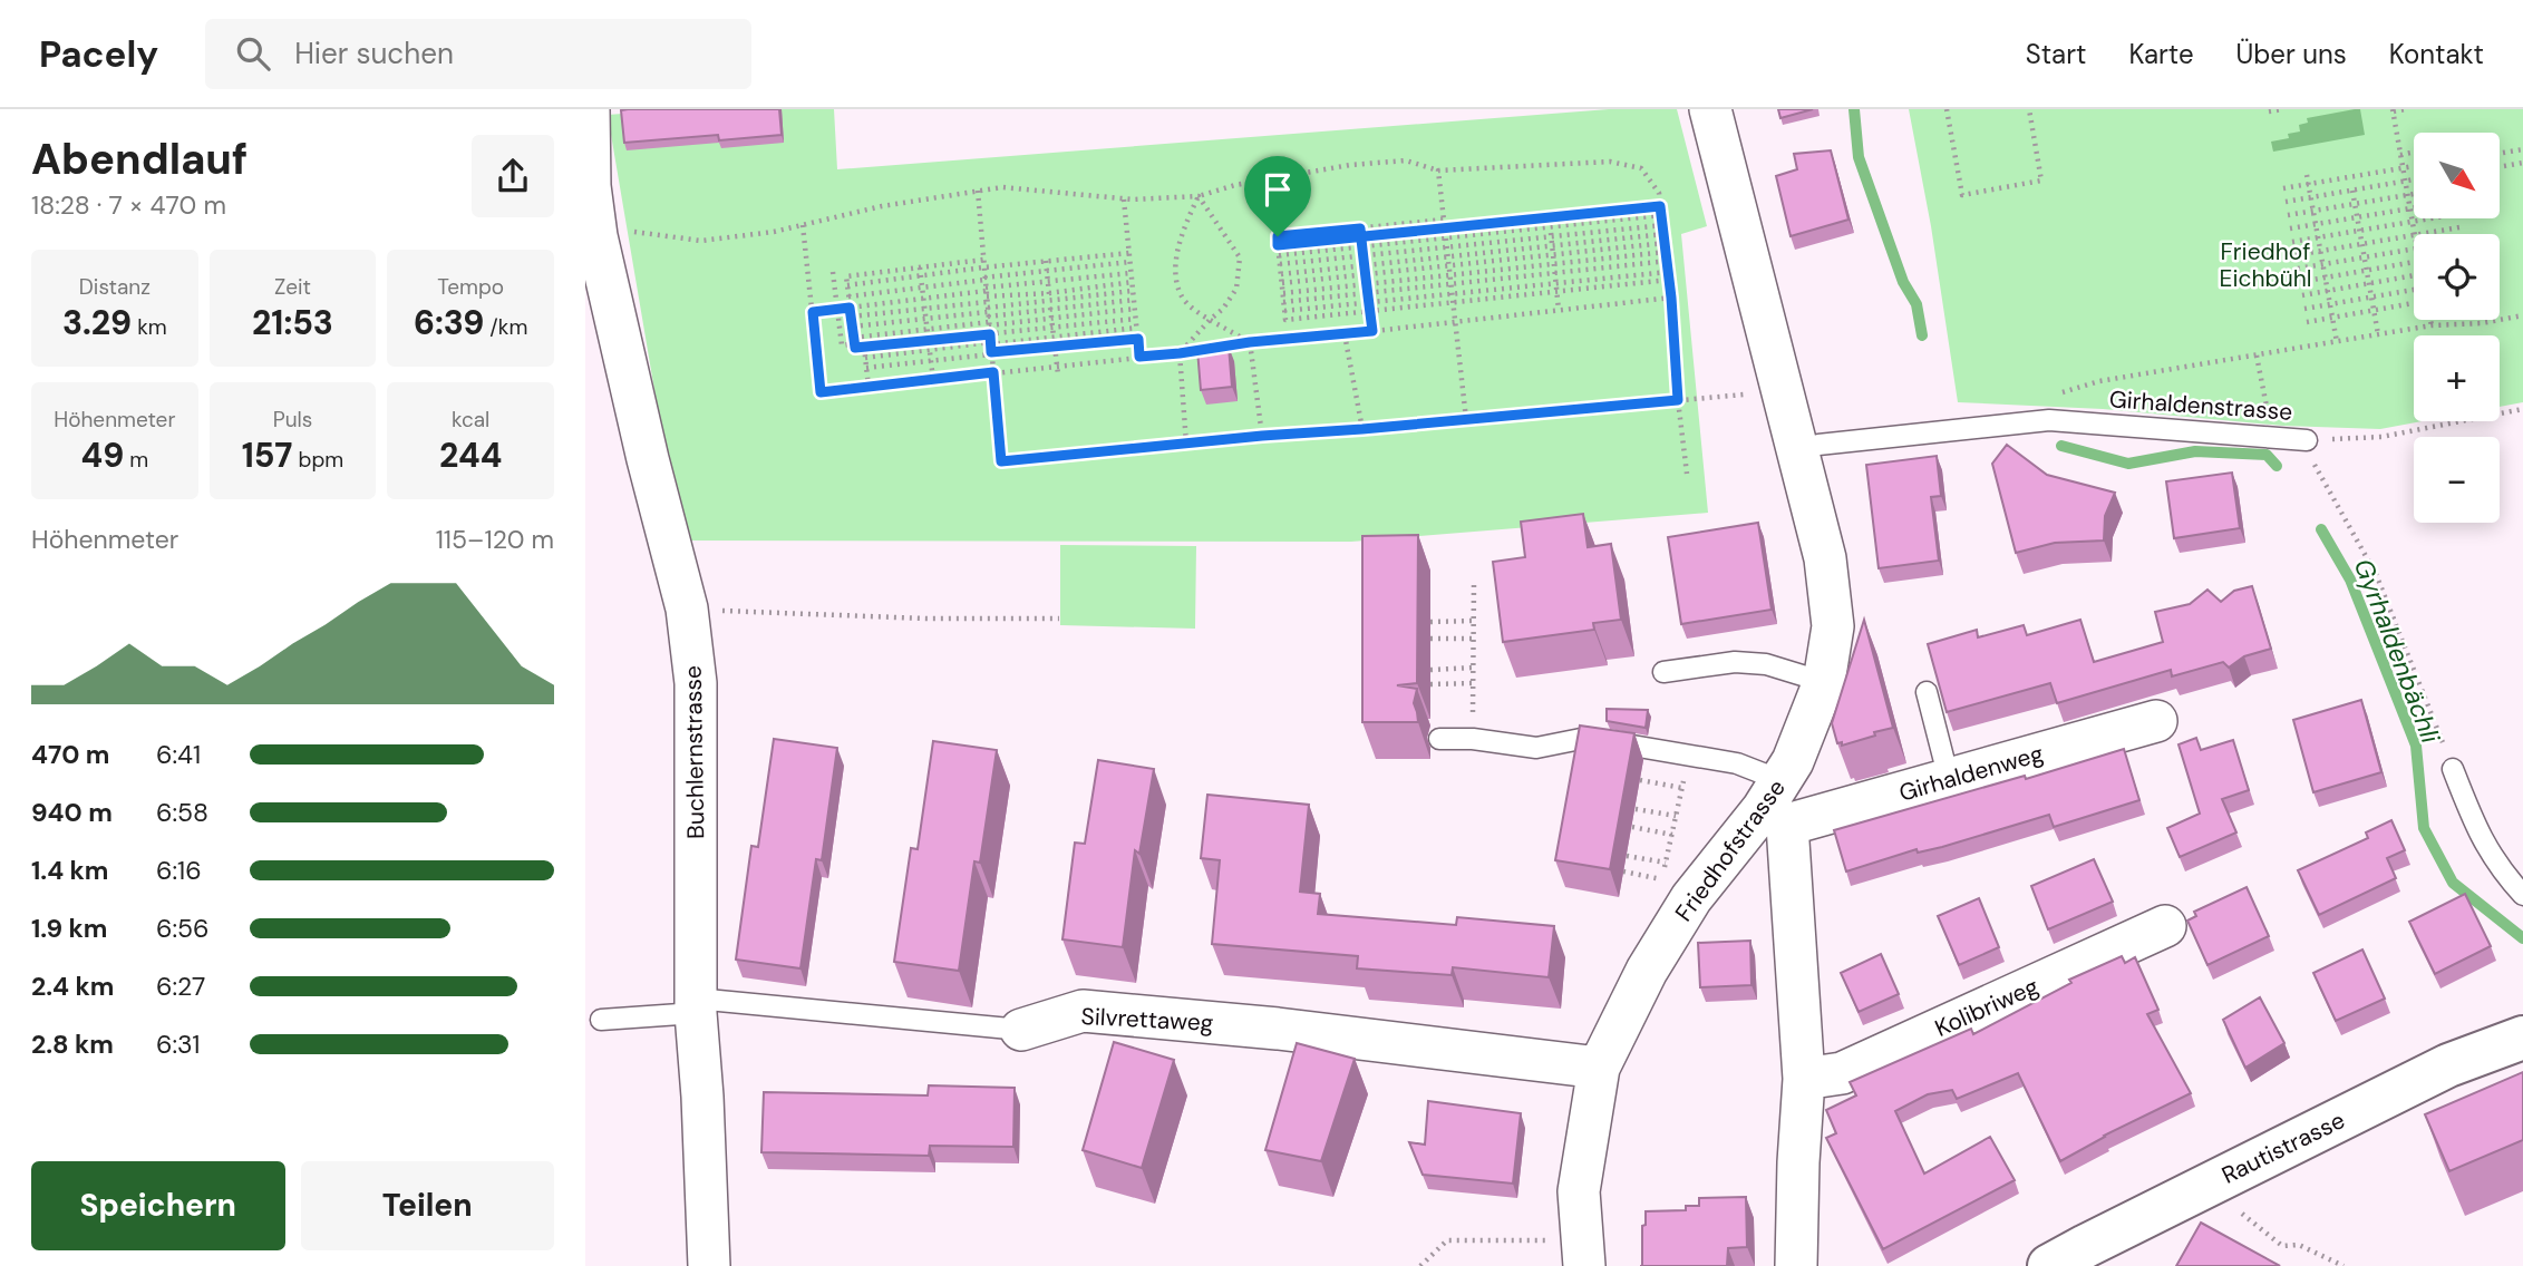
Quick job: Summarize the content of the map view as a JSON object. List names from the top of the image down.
{
  "streets": {
    "street": [
      "Buchlernstrasse",
      "Girhaldenweg",
      "Friedhofstrasse",
      "Kolibriweg",
      "Silvrettaweg",
      "Rautistrasse"
    ],
    "lane": ["Girhaldenstrasse"]
  },
  "crossings": [
    ["Buchlernstrasse", "Silvrettaweg"],
    ["Girhaldenweg", "Friedhofstrasse"],
    ["Friedhofstrasse", "Silvrettaweg"]
  ],
  "water": ["Gyrhaldenbächli"],
  "parks": ["Friedhof Eichbühl"],
  "north": "bottom right",
  "page": {
    "header": "Pacely",
    "search": "Hier suchen",
    "nav": [
      "Start",
      "Karte",
      "Über uns",
      "Kontakt"
    ],
    "heading": ["Abendlauf", "18:28 · 7 × 470 m"],
    "map_buttons": ["+", "−"],
    "stats": [
      ["Distanz", "3.29 km"],
      ["Zeit", "21:53"],
      ["Tempo", "6:39 /km"],
      ["Höhenmeter", "49 m"],
      ["Puls", "157 bpm"],
      ["kcal", "244"]
    ],
    "chart": ["Höhenmeter", "115–120 m"],
    "list": [
      {
        "name": "470 m",
        "note": "6:41"
      },
      {
        "name": "940 m",
        "note": "6:58"
      },
      {
        "name": "1.4 km",
        "note": "6:16"
      },
      {
        "name": "1.9 km",
        "note": "6:56"
      },
      {
        "name": "2.4 km",
        "note": "6:27"
      },
      {
        "name": "2.8 km",
        "note": "6:31"
      }
    ],
    "buttons": ["Speichern", "Teilen"]
  }
}
